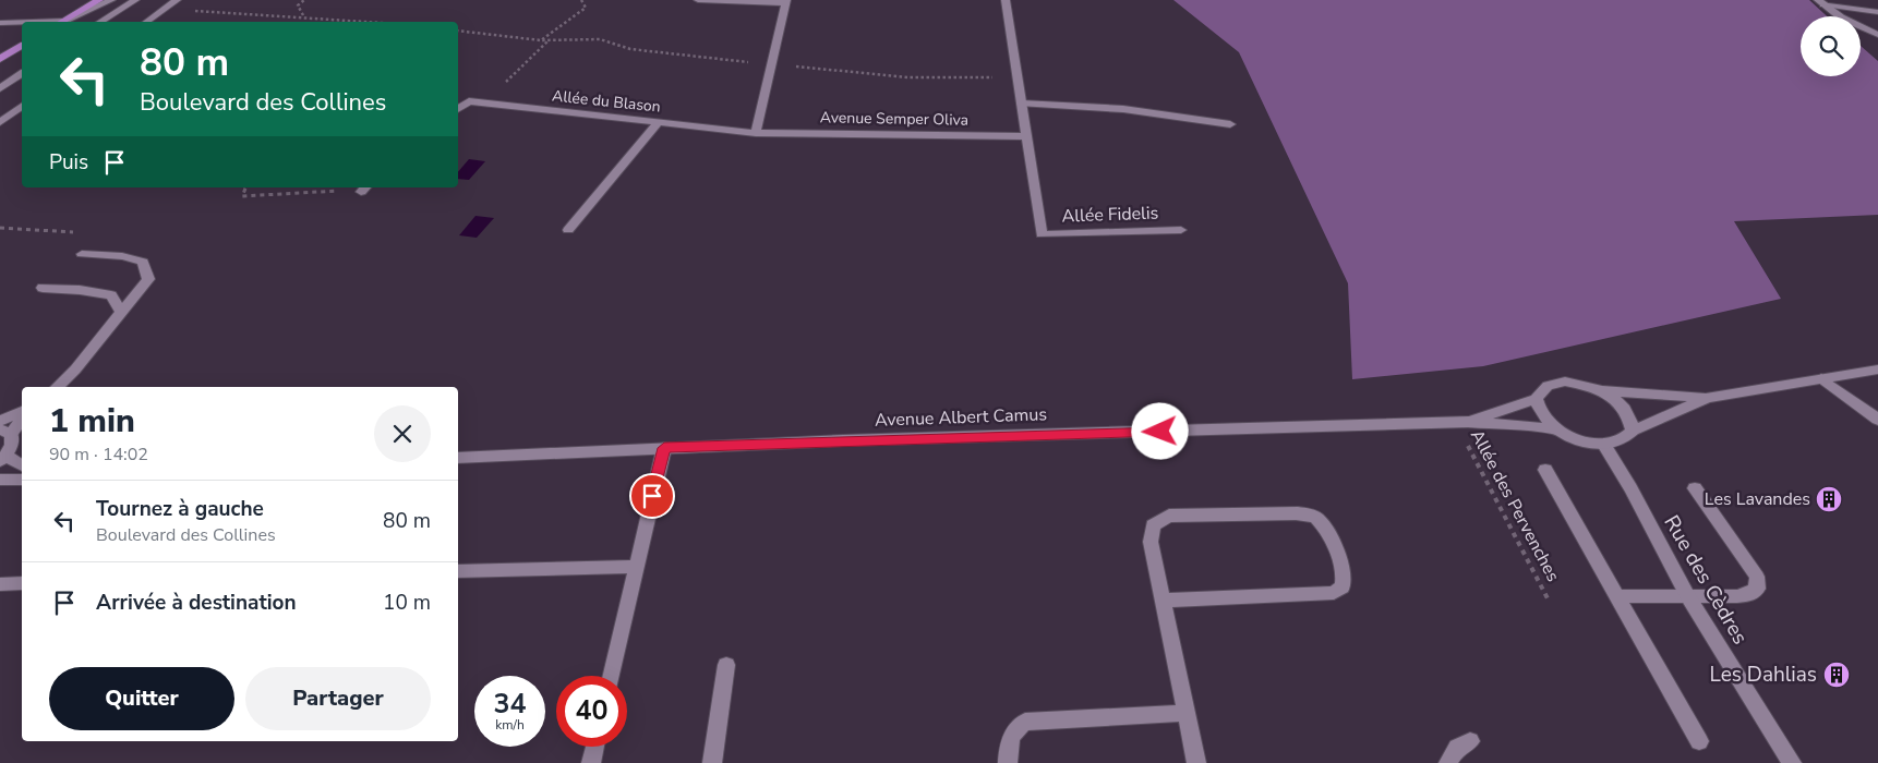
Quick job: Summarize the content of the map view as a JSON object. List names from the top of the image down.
{
  "streets": {
    "street": [
      "Allée du Blason",
      "Avenue Semper Oliva",
      "Allée Fidelis",
      "Avenue Albert Camus",
      "Rue des Cèdres"
    ],
    "path": ["Allée des Pervenches"]
  },
  "crossings": [
    ["Allée du Blason", "Avenue Semper Oliva"],
    ["Avenue Semper Oliva", "Allée Fidelis"],
    ["Avenue Albert Camus", "Allée des Pervenches"]
  ],
  "places": {
    "building": ["Les Lavandes", "Les Dahlias"]
  },
  "page": {
    "turn": ["80 m", "Boulevard des Collines"],
    "then": "Puis",
    "heading": ["1 min", "90 m · 14:02"],
    "list": [
      {
        "name": "Tournez à gauche",
        "note": "Boulevard des Collines",
        "value": "80 m"
      },
      {
        "name": "Arrivée à destination",
        "value": "10 m"
      }
    ],
    "buttons": ["Quitter", "Partager"],
    "speed": "34 km/h",
    "limit": "40"
  }
}
